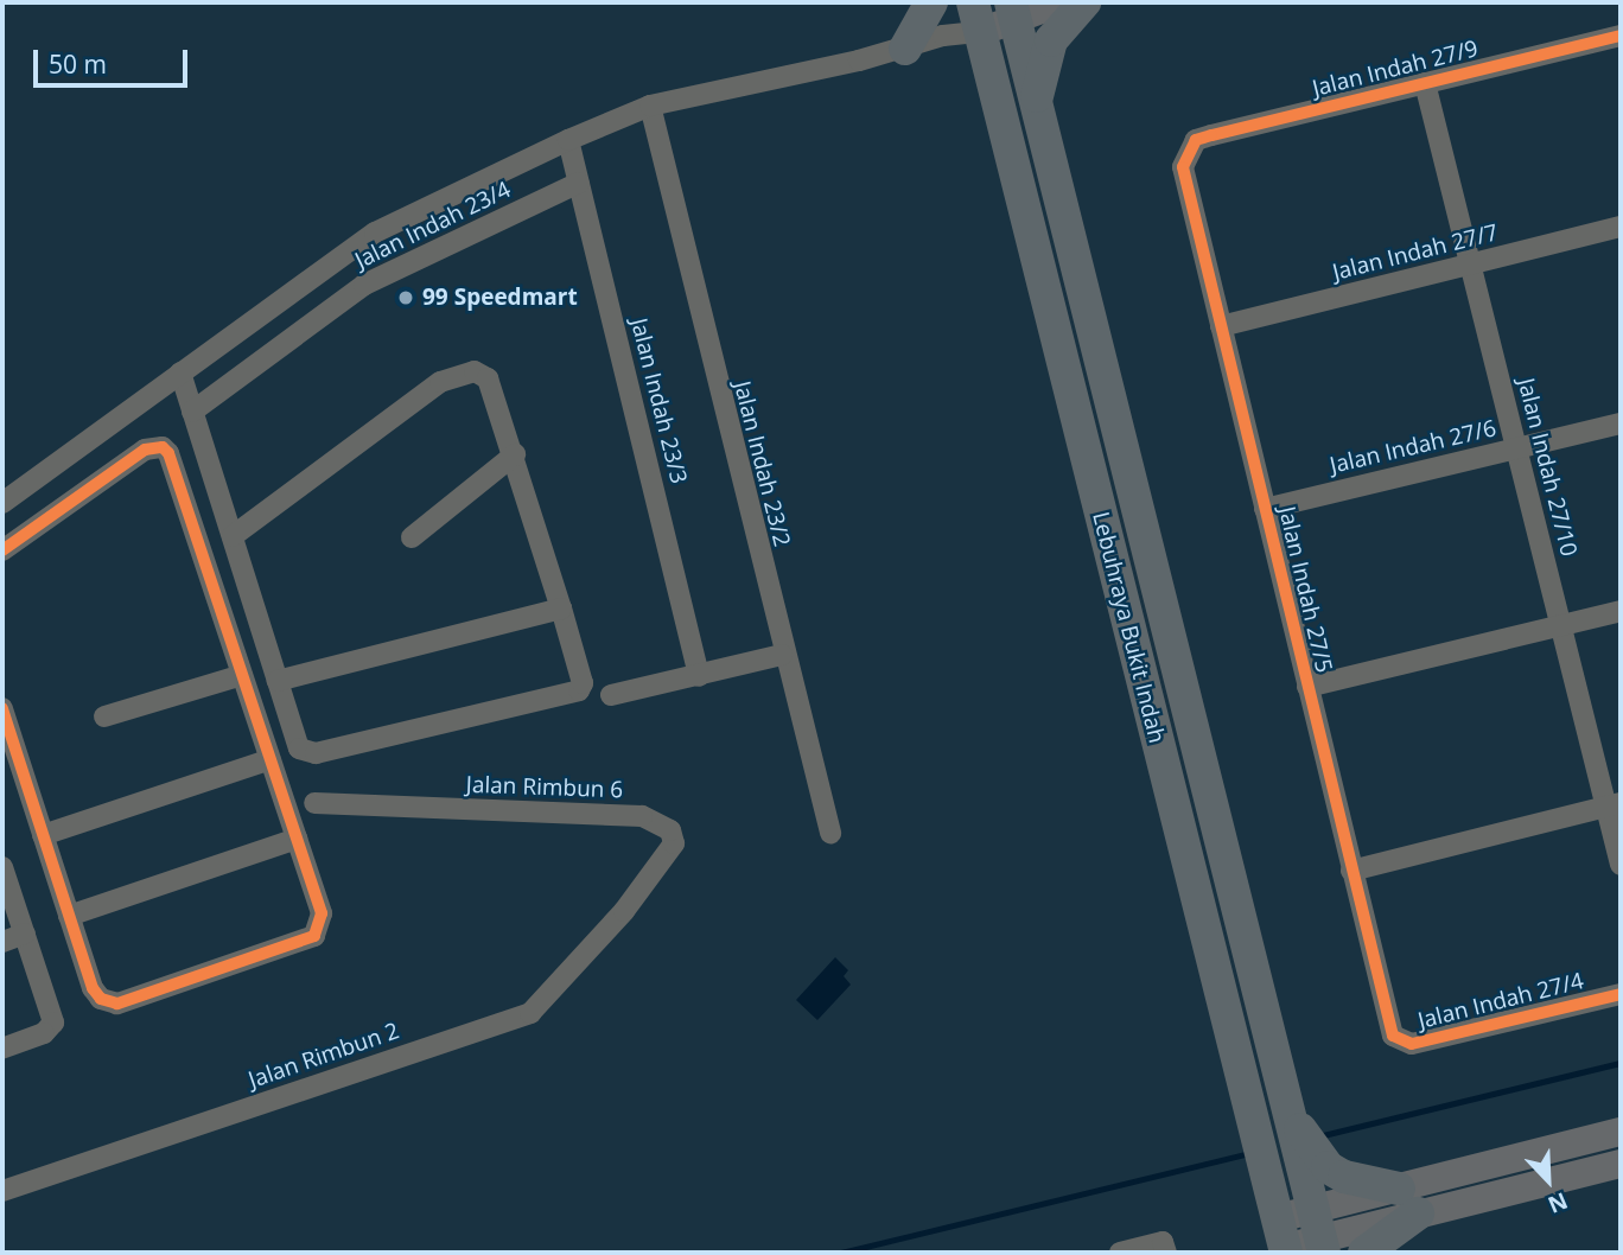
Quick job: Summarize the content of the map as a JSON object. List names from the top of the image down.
{
  "streets": {
    "highway": ["Lebuhraya Bukit Indah"],
    "street": [
      "Jalan Indah 27/9",
      "Jalan Indah 23/4",
      "Jalan Indah 27/7",
      "Jalan Indah 23/3",
      "Jalan Indah 27/6",
      "Jalan Indah 23/2",
      "Jalan Indah 27/10",
      "Jalan Indah 27/5",
      "Jalan Rimbun 6",
      "Jalan Indah 27/4",
      "Jalan Rimbun 2"
    ]
  },
  "crossings": [
    ["Jalan Indah 27/9", "Jalan Indah 27/10"],
    ["Jalan Indah 27/9", "Jalan Indah 27/5"],
    ["Jalan Indah 23/4", "Jalan Indah 23/3"],
    ["Jalan Indah 27/7", "Jalan Indah 27/10"],
    ["Jalan Indah 27/7", "Jalan Indah 27/5"],
    ["Jalan Indah 27/6", "Jalan Indah 27/10"],
    ["Jalan Indah 27/6", "Jalan Indah 27/5"],
    ["Jalan Indah 27/5", "Jalan Indah 27/4"],
    ["Jalan Rimbun 6", "Jalan Rimbun 2"]
  ],
  "places": ["99 Speedmart"],
  "scale_bar": "50 m",
  "north": "bottom right"
}
